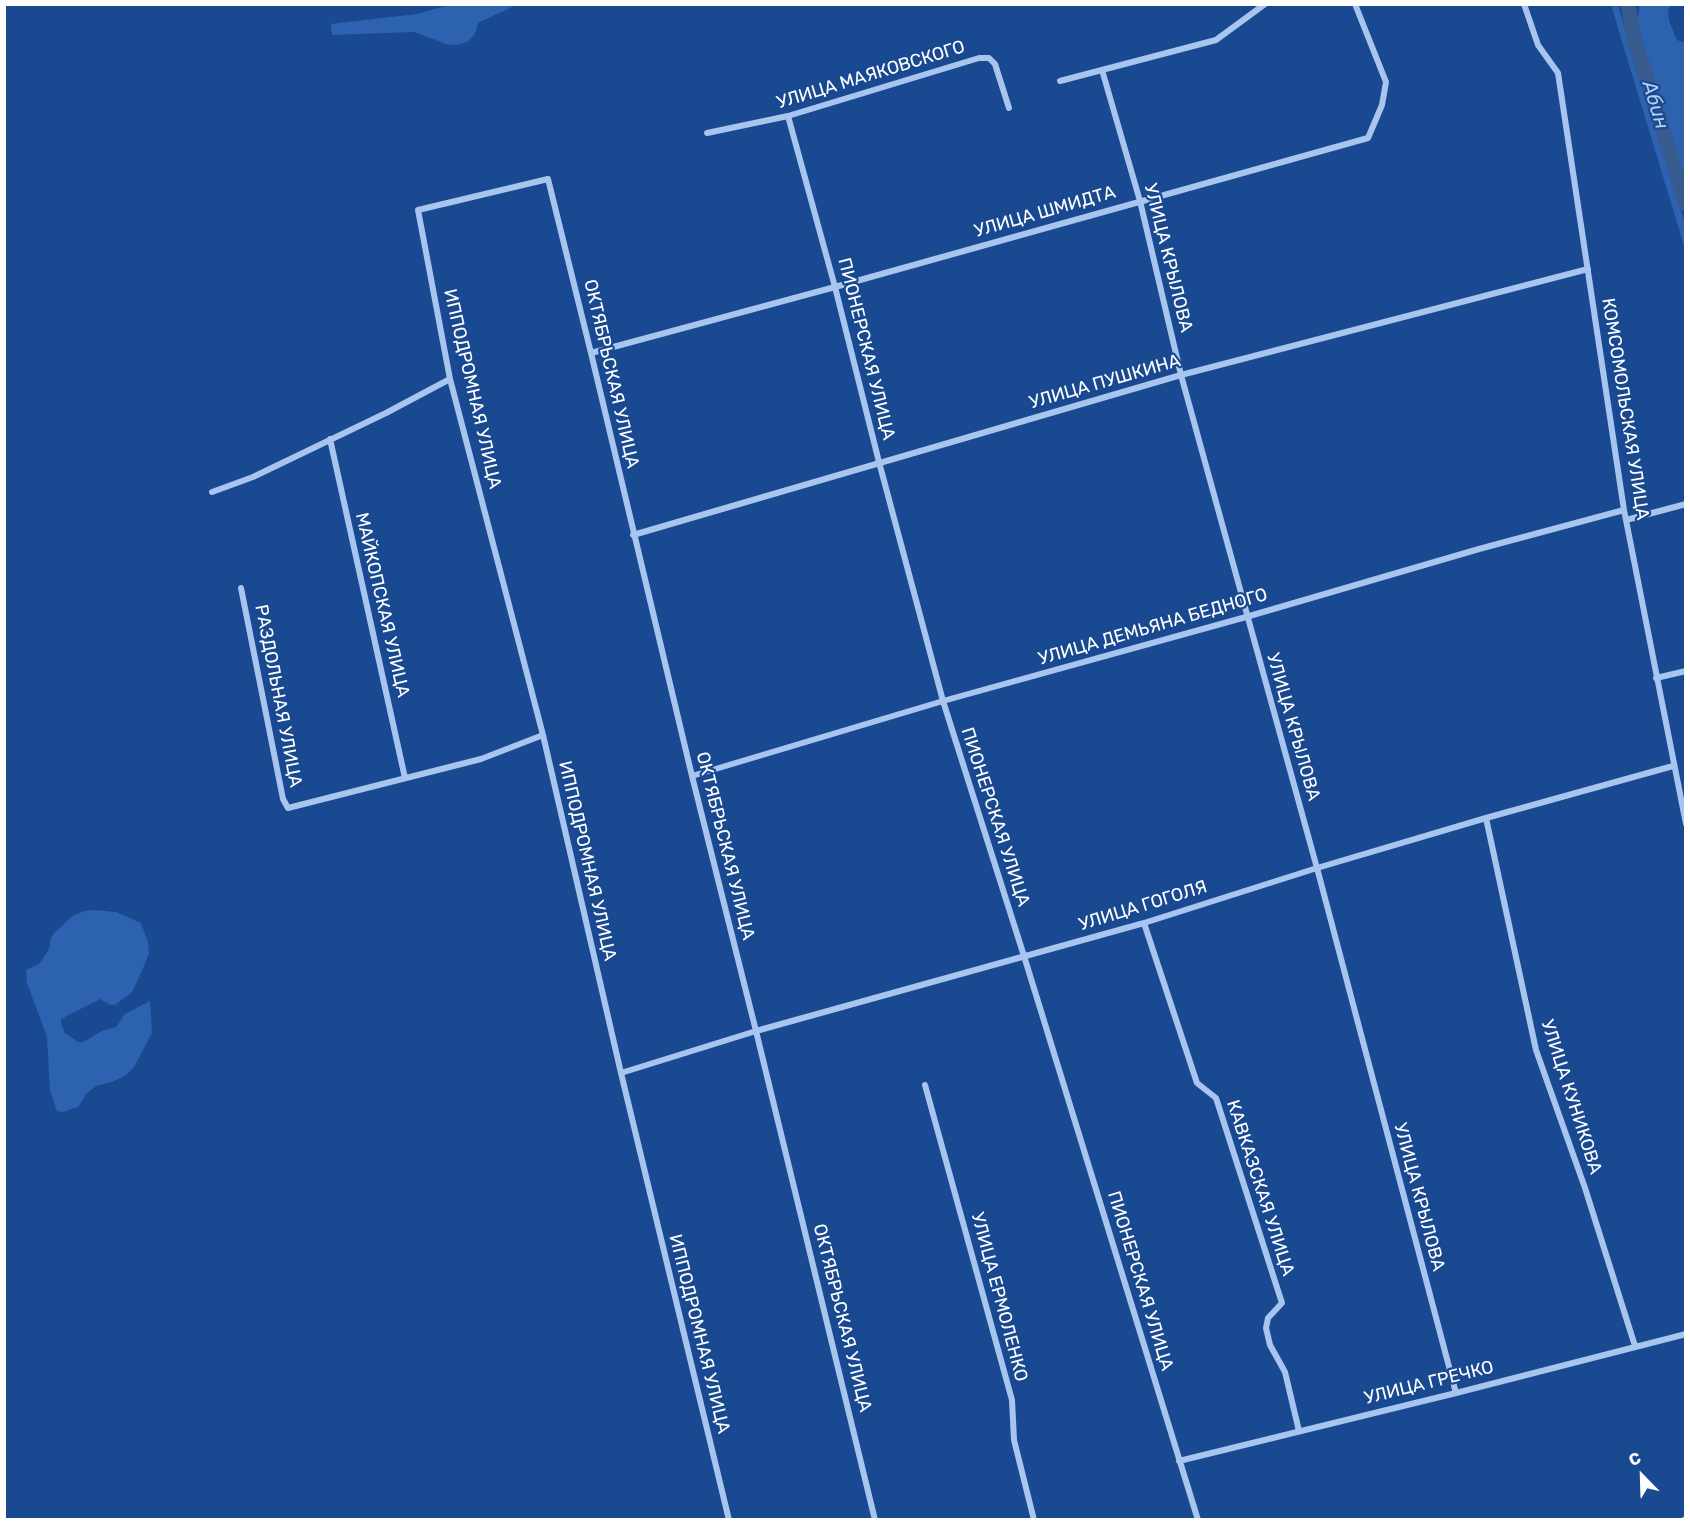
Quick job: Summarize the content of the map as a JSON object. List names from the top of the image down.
{
  "streets": {
    "street": [
      "УЛИЦА МАЯКОВСКОГО",
      "УЛИЦА ШМИДТА",
      "УЛИЦА КРЫЛОВА",
      "ПИОНЕРСКАЯ УЛИЦА",
      "ОКТЯБРЬСКАЯ УЛИЦА",
      "УЛИЦА ПУШКИНА",
      "ИППОДРОМНАЯ УЛИЦА",
      "КОМСОМОЛЬСКАЯ УЛИЦА",
      "МАЙКОПСКАЯ УЛИЦА",
      "УЛИЦА ДЕМЬЯНА БЕДНОГО",
      "РАЗДОЛЬНАЯ УЛИЦА",
      "УЛИЦА ГОГОЛЯ",
      "УЛИЦА КУНИКОВА",
      "КАВКАЗСКАЯ УЛИЦА",
      "УЛИЦА ЕРМОЛЕНКО",
      "УЛИЦА ГРЕЧКО"
    ]
  },
  "crossings": [
    ["УЛИЦА МАЯКОВСКОГО", "ПИОНЕРСКАЯ УЛИЦА"],
    ["УЛИЦА ШМИДТА", "УЛИЦА КРЫЛОВА"],
    ["УЛИЦА ШМИДТА", "ПИОНЕРСКАЯ УЛИЦА"],
    ["УЛИЦА ШМИДТА", "ОКТЯБРЬСКАЯ УЛИЦА"],
    ["УЛИЦА КРЫЛОВА", "УЛИЦА ПУШКИНА"],
    ["УЛИЦА КРЫЛОВА", "УЛИЦА ДЕМЬЯНА БЕДНОГО"],
    ["УЛИЦА КРЫЛОВА", "УЛИЦА ГОГОЛЯ"],
    ["УЛИЦА КРЫЛОВА", "УЛИЦА ГРЕЧКО"],
    ["ПИОНЕРСКАЯ УЛИЦА", "УЛИЦА ПУШКИНА"],
    ["ПИОНЕРСКАЯ УЛИЦА", "УЛИЦА ДЕМЬЯНА БЕДНОГО"],
    ["ПИОНЕРСКАЯ УЛИЦА", "УЛИЦА ГОГОЛЯ"],
    ["ПИОНЕРСКАЯ УЛИЦА", "УЛИЦА ГРЕЧКО"],
    ["ОКТЯБРЬСКАЯ УЛИЦА", "УЛИЦА ПУШКИНА"],
    ["ОКТЯБРЬСКАЯ УЛИЦА", "ИППОДРОМНАЯ УЛИЦА"],
    ["ОКТЯБРЬСКАЯ УЛИЦА", "УЛИЦА ДЕМЬЯНА БЕДНОГО"],
    ["ОКТЯБРЬСКАЯ УЛИЦА", "УЛИЦА ГОГОЛЯ"],
    ["УЛИЦА ПУШКИНА", "КОМСОМОЛЬСКАЯ УЛИЦА"],
    ["ИППОДРОМНАЯ УЛИЦА", "УЛИЦА ГОГОЛЯ"],
    ["КОМСОМОЛЬСКАЯ УЛИЦА", "УЛИЦА ДЕМЬЯНА БЕДНОГО"],
    ["КОМСОМОЛЬСКАЯ УЛИЦА", "УЛИЦА ГОГОЛЯ"],
    ["МАЙКОПСКАЯ УЛИЦА", "РАЗДОЛЬНАЯ УЛИЦА"],
    ["УЛИЦА ГОГОЛЯ", "УЛИЦА КУНИКОВА"],
    ["УЛИЦА ГОГОЛЯ", "КАВКАЗСКАЯ УЛИЦА"],
    ["УЛИЦА КУНИКОВА", "УЛИЦА ГРЕЧКО"],
    ["КАВКАЗСКАЯ УЛИЦА", "УЛИЦА ГРЕЧКО"]
  ],
  "water": ["Абин"],
  "north": "top left"
}
